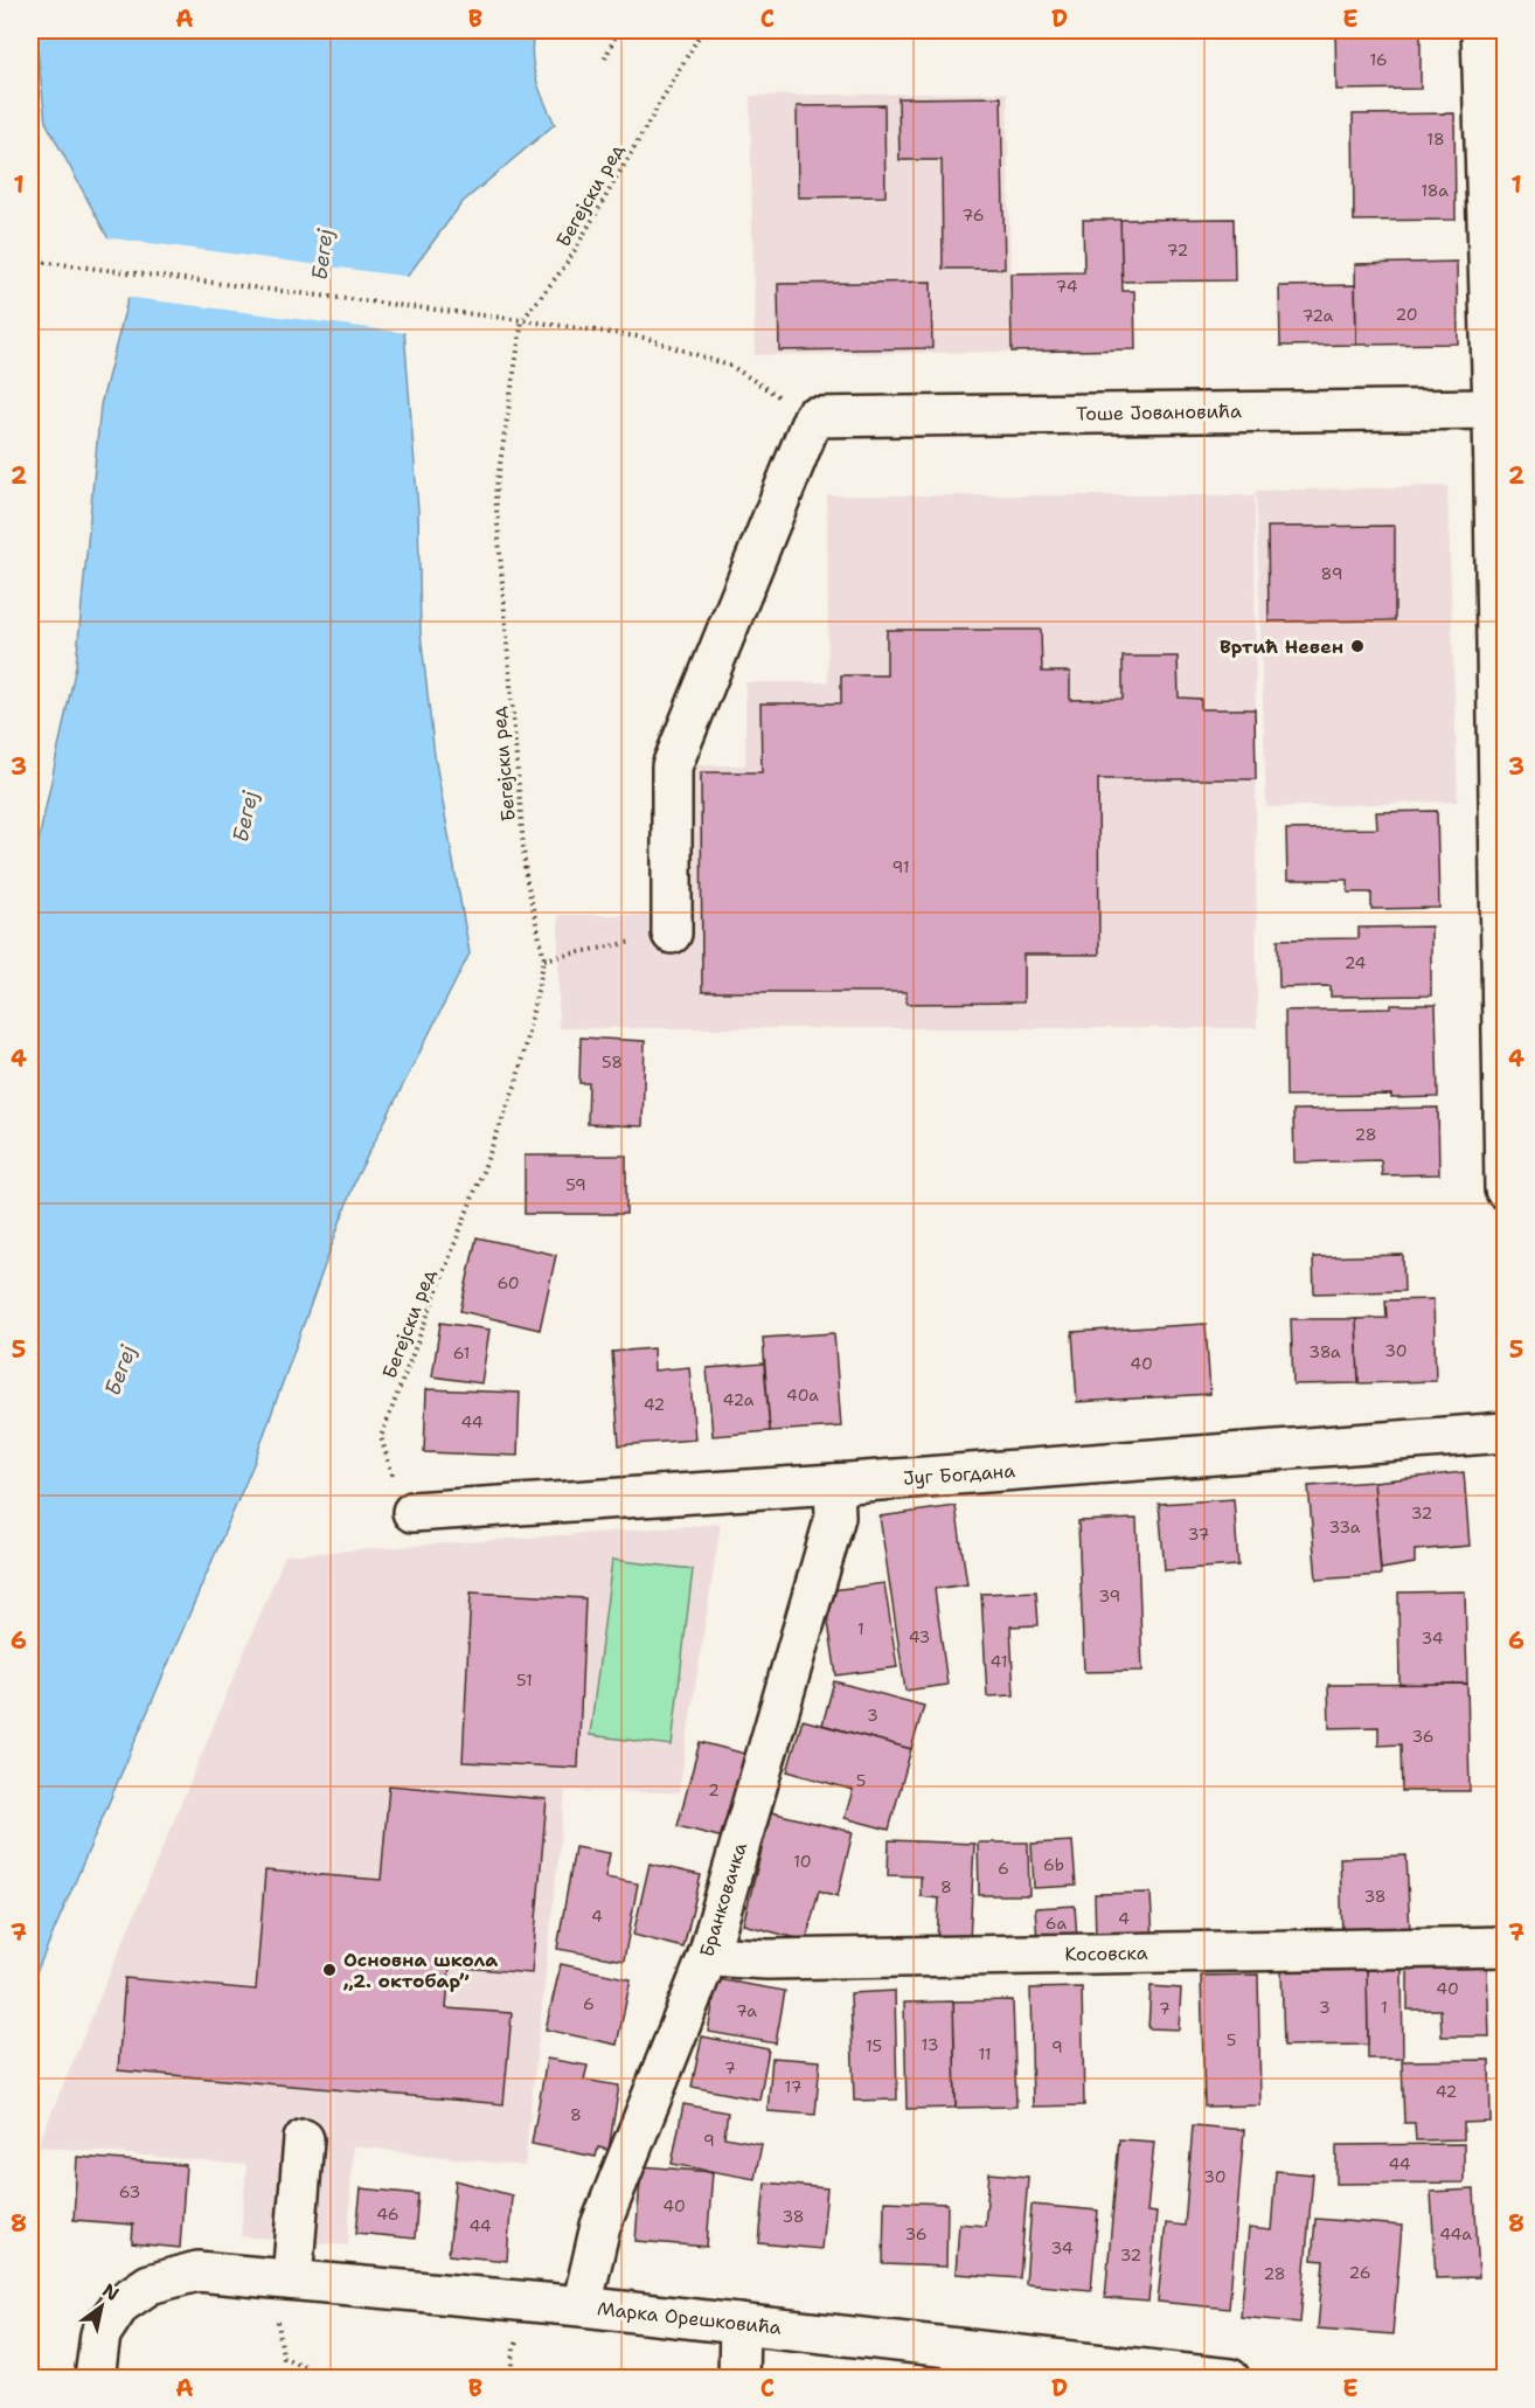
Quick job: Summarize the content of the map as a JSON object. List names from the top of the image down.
{
  "streets": {
    "street": [
      "Тоше Јовановића",
      "Југ Богдана",
      "Бранковачка",
      "Косовска",
      "Марка Орешковића"
    ],
    "path": ["Бегејски ред"]
  },
  "crossings": [
    ["Бегејски ред", "Југ Богдана"],
    ["Југ Богдана", "Бранковачка"],
    ["Бранковачка", "Косовска"],
    ["Бранковачка", "Марка Орешковића"]
  ],
  "water": ["Бегеј"],
  "places": ["Вртић Невен", "Основна школа „2. октобар”"],
  "house_numbers": [
    "16",
    "18",
    "18a",
    "76",
    "72",
    "74",
    "20",
    "72a",
    "89",
    "91",
    "24",
    "58",
    "28",
    "59",
    "60",
    "30",
    "38a",
    "61",
    "40",
    "40a",
    "42a",
    "42",
    "44",
    "32",
    "33a",
    "37",
    "39",
    "1",
    "43",
    "34",
    "41",
    "51",
    "3",
    "36",
    "5",
    "2",
    "10",
    "6b",
    "6",
    "8",
    "38",
    "4",
    "4",
    "6a",
    "40",
    "6",
    "3",
    "1",
    "7",
    "7a",
    "5",
    "13",
    "15",
    "9",
    "11",
    "7",
    "17",
    "42",
    "8",
    "9",
    "44",
    "30",
    "63",
    "40",
    "46",
    "38",
    "44",
    "36",
    "44a",
    "34",
    "32",
    "26",
    "28"
  ],
  "north": "top right",
  "grid": {
    "columns": [
      "A",
      "B",
      "C",
      "D",
      "E"
    ],
    "rows": [
      "1",
      "2",
      "3",
      "4",
      "5",
      "6",
      "7",
      "8"
    ]
  }
}
